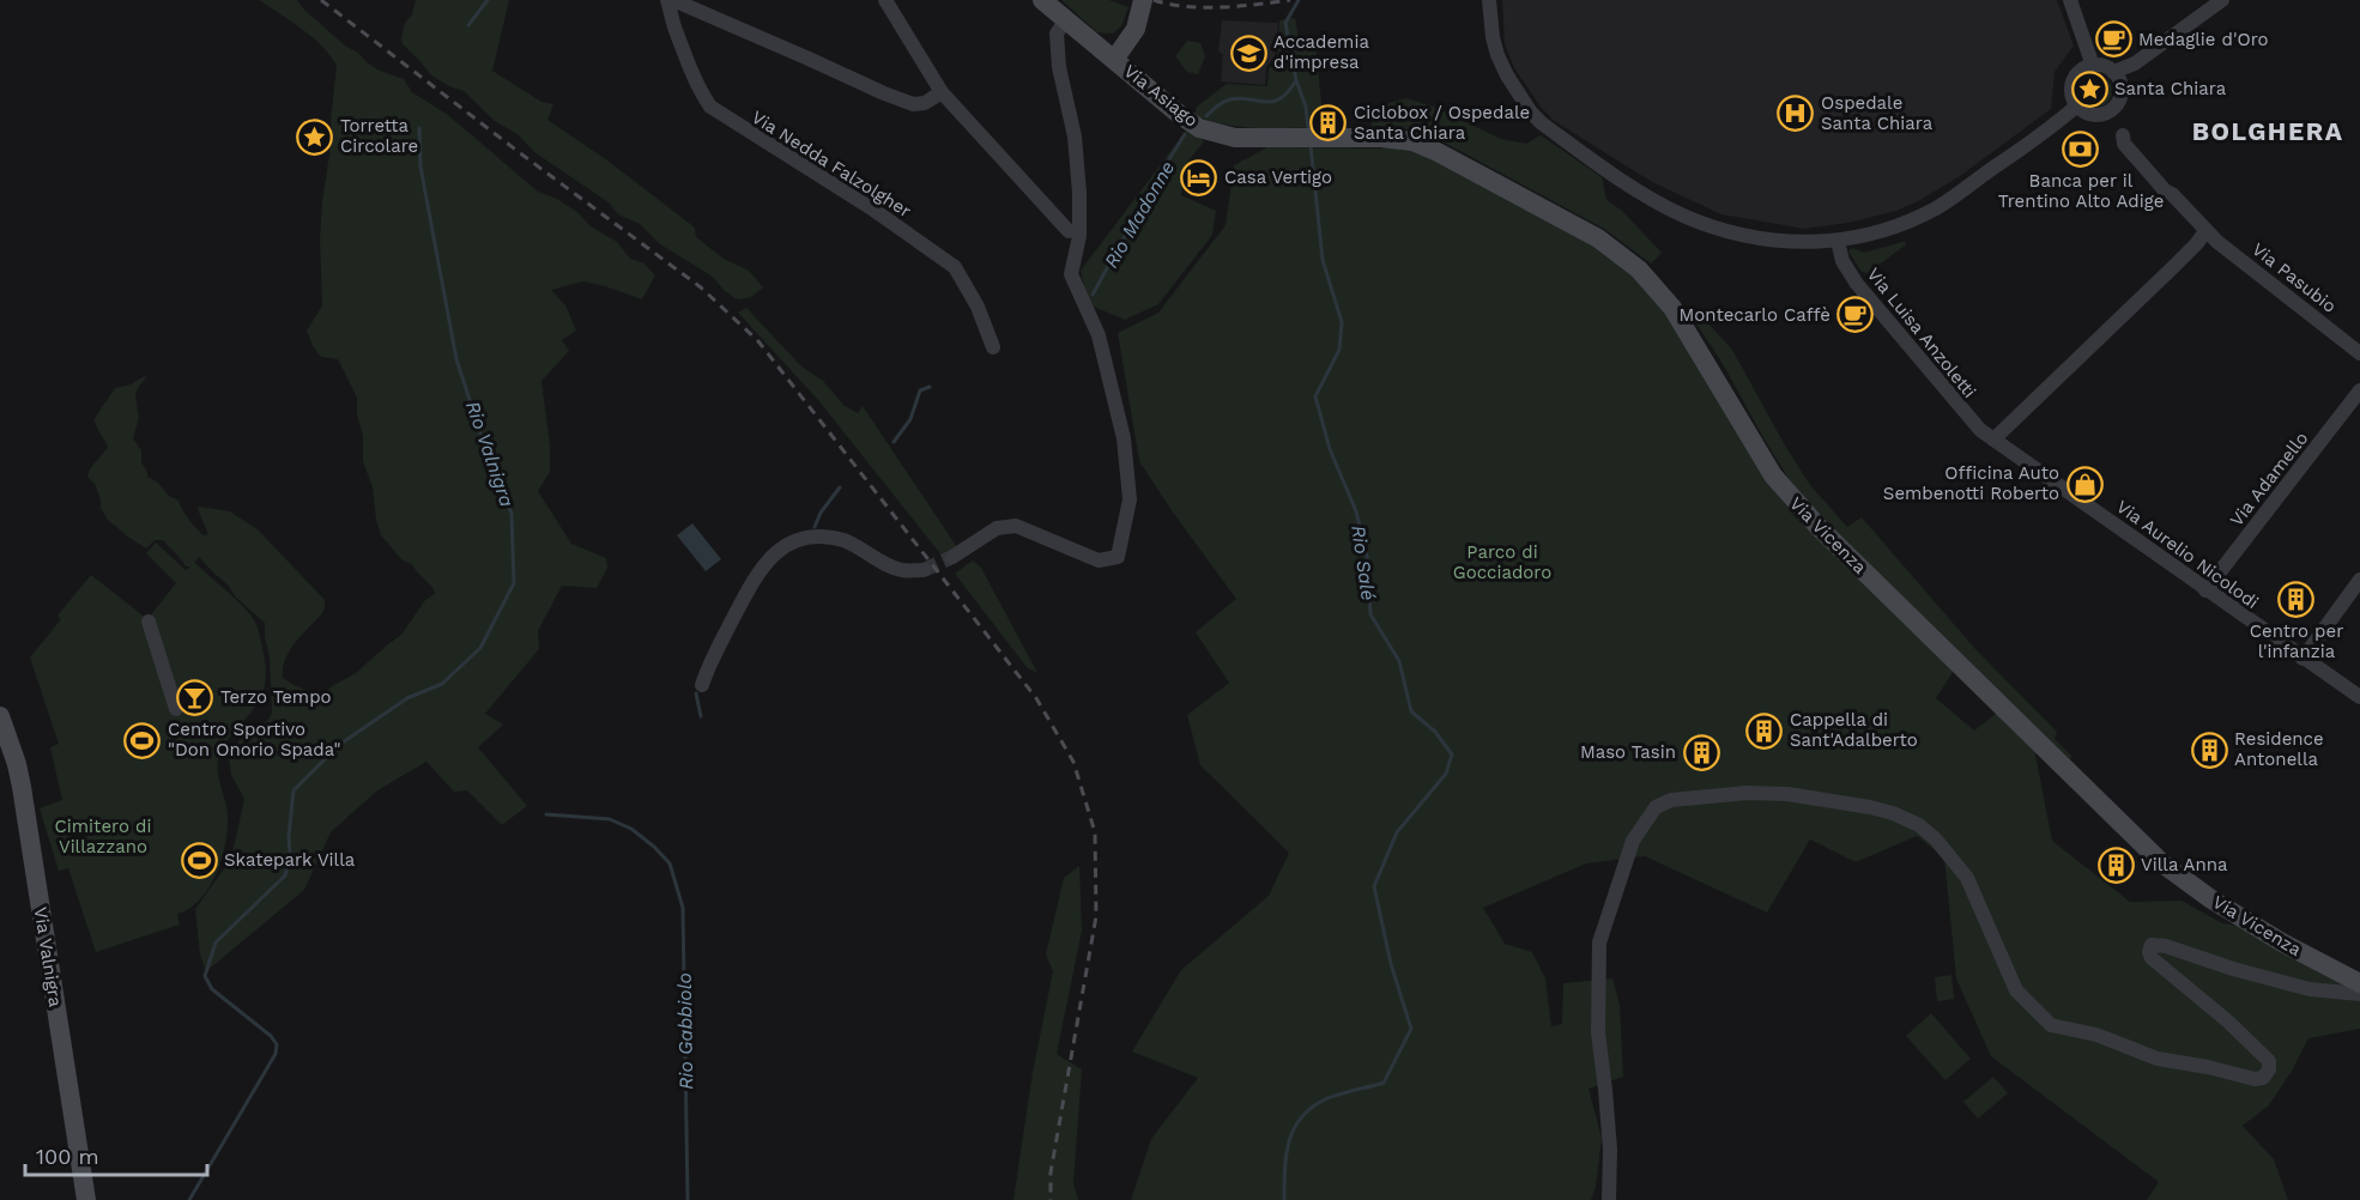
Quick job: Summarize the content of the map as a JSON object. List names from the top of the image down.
{
  "streets": {
    "main road": ["Via Asiago", "Via Vicenza", "Via Valnigra"],
    "street": [
      "Via Nedda Falzolgher",
      "Via Pasubio",
      "Via Luisa Anzoletti",
      "Via Adamello",
      "Via Aurelio Nicolodi"
    ]
  },
  "crossings": [
    ["Via Asiago", "Via Vicenza"],
    ["Via Luisa Anzoletti", "Via Aurelio Nicolodi"],
    ["Via Adamello", "Via Aurelio Nicolodi"]
  ],
  "districts": ["BOLGHERA"],
  "water": [
    "Rio Madonne",
    "Rio Valnigra",
    "Rio Salé",
    "Rio Gabbiolo"
  ],
  "parks": ["Parco di Gocciadoro", "Cimitero di Villazzano"],
  "places": {
    "cafe": ["Medaglie d'Oro", "Montecarlo Caffè"],
    "school or university": ["Accademia d'impresa"],
    "place": ["Santa Chiara", "Torretta Circolare"],
    "hospital": ["Ospedale Santa Chiara"],
    "building": [
      "Ciclobox / Ospedale Santa Chiara",
      "Centro per l'infanzia",
      "Cappella di Sant'Adalberto",
      "Residence Antonella",
      "Maso Tasin",
      "Villa Anna"
    ],
    "bank": ["Banca per il Trentino Alto Adige"],
    "hotel": ["Casa Vertigo"],
    "shop": ["Officina Auto Sembenotti Roberto"],
    "bar": ["Terzo Tempo"],
    "sports": ["Centro Sportivo \"Don Onorio Spada\"", "Skatepark Villa"]
  },
  "scale_bar": "100 m"
}
